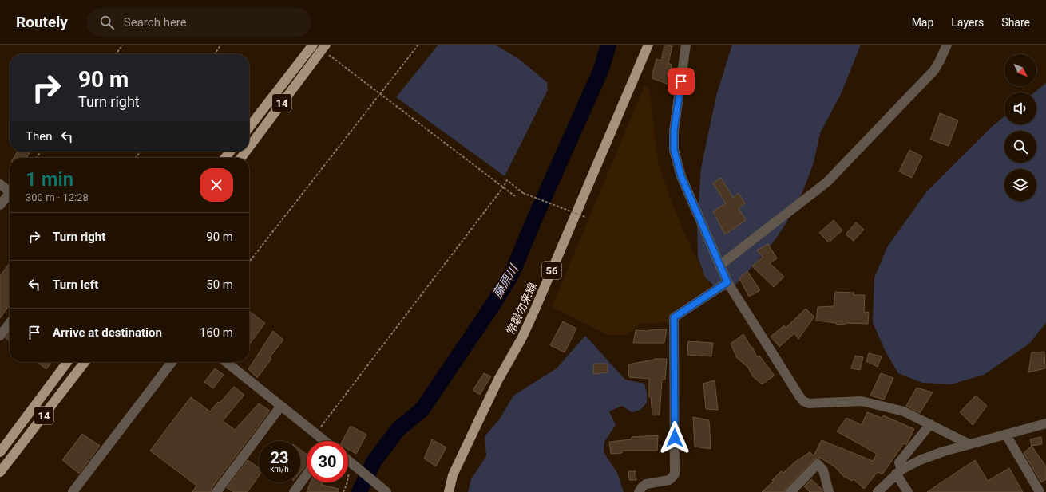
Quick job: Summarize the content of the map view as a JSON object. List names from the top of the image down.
{
  "streets": {
    "main road": ["14", "56", "常磐勿来線"]
  },
  "water": ["藤原川"],
  "north": "bottom right",
  "page": {
    "header": "Routely",
    "search": "Search here",
    "nav": ["Map", "Layers", "Share"],
    "turn": ["90 m", "Turn right"],
    "then": "Then",
    "heading": ["1 min", "300 m · 12:28"],
    "list": [
      {
        "name": "Turn right",
        "value": "90 m"
      },
      {
        "name": "Turn left",
        "value": "50 m"
      },
      {
        "name": "Arrive at destination",
        "value": "160 m"
      }
    ],
    "speed": "23 km/h",
    "limit": "30"
  }
}
